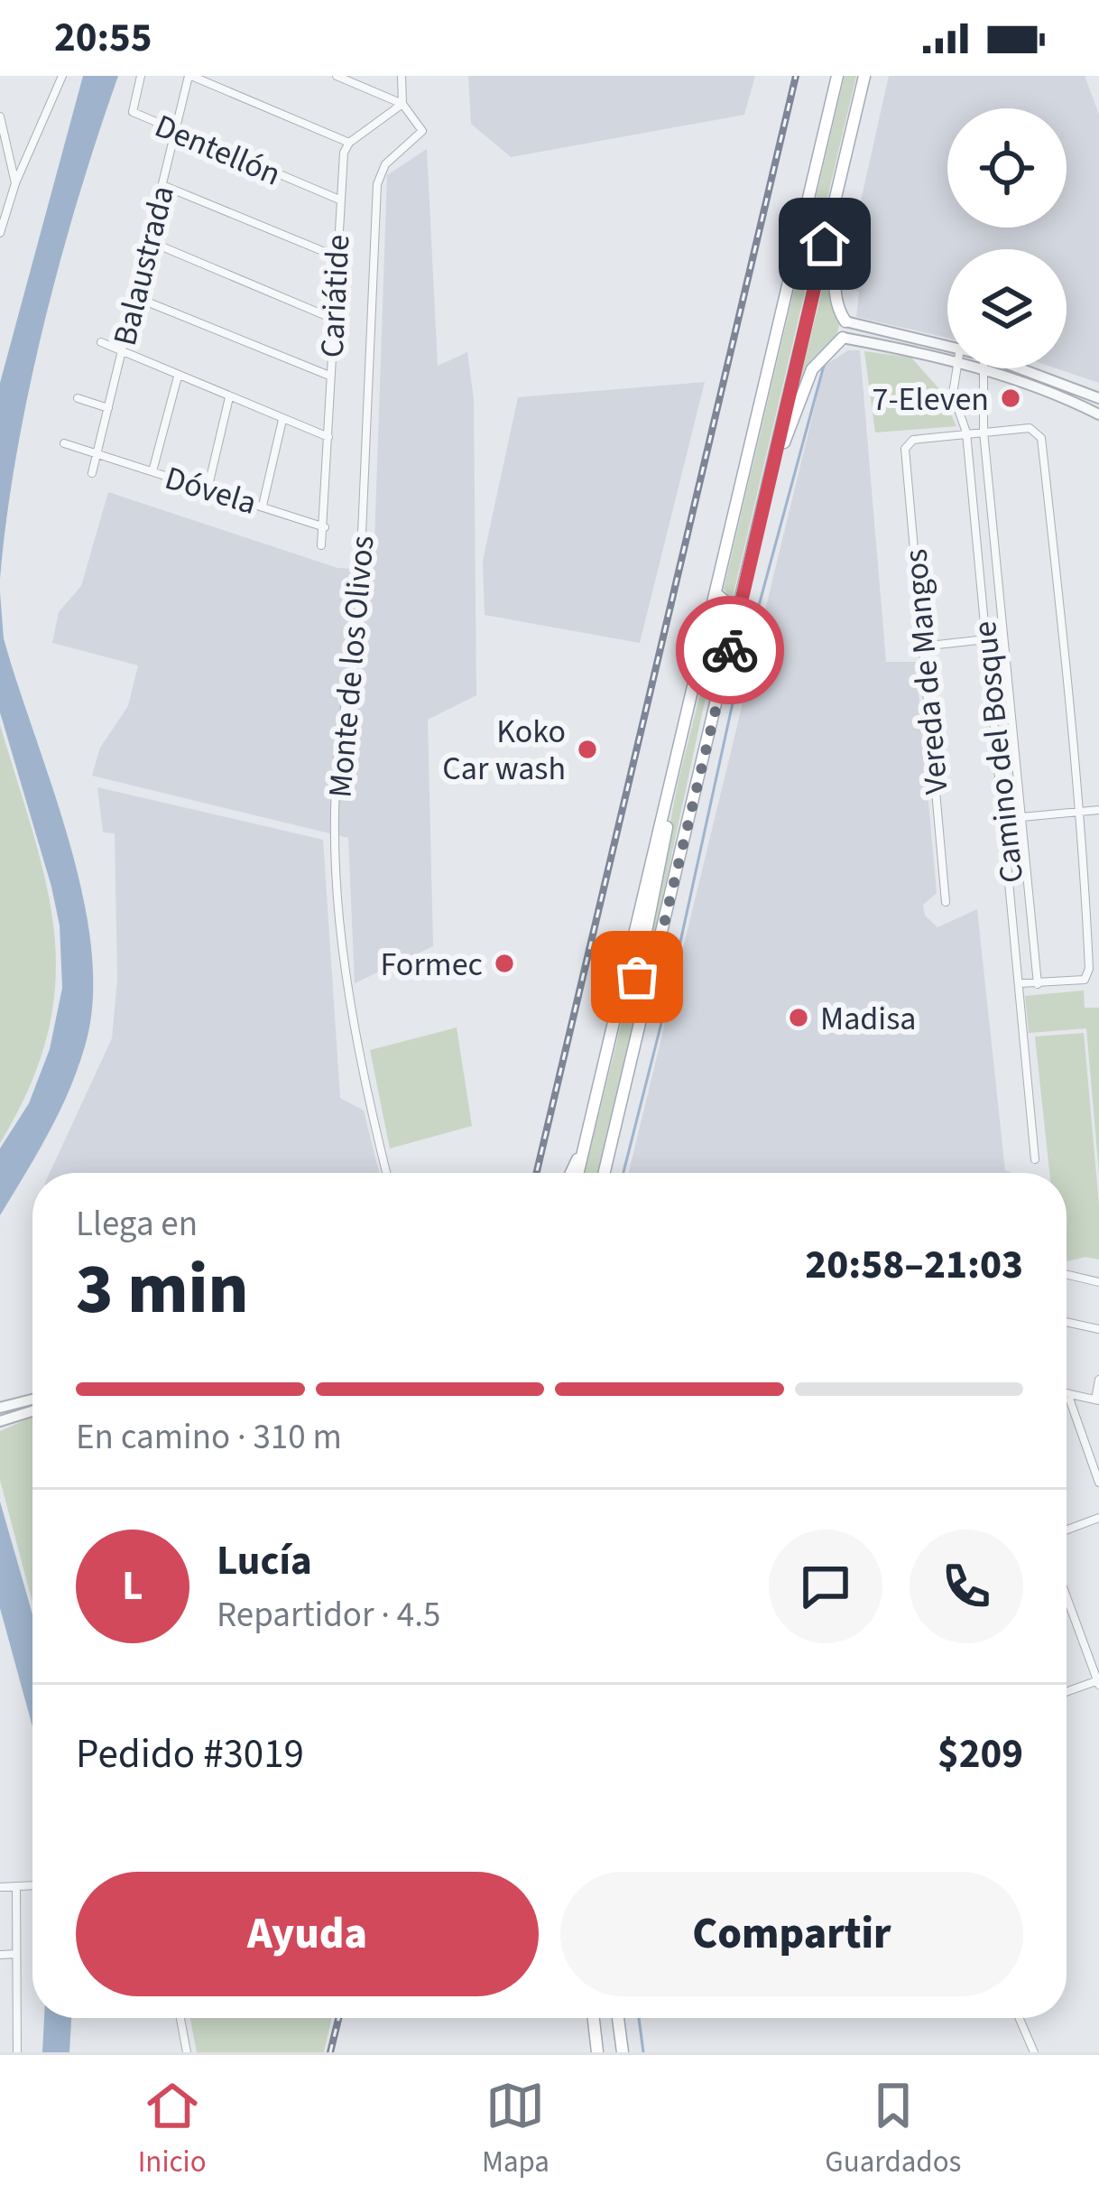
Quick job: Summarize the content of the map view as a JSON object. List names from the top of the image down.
{
  "streets": {
    "street": [
      "Dentellón",
      "Balaustrada",
      "Cariátide",
      "Dóvela",
      "Monte de los Olivos",
      "Vereda de Mangos",
      "Camino del Bosque"
    ]
  },
  "crossings": [
    ["Dentellón", "Balaustrada"],
    ["Dentellón", "Cariátide"],
    ["Balaustrada", "Dóvela"],
    ["Cariátide", "Dóvela"],
    ["Vereda de Mangos", "Camino del Bosque"]
  ],
  "places": [
    "7-Eleven",
    "Koko Car wash",
    "Formec",
    "Madisa"
  ],
  "page": {
    "status": "20:55",
    "heading": ["3 min", "Llega en", "20:58–21:03"],
    "panel": [
      "Lucía",
      "Repartidor · 4.5",
      "Pedido #3019",
      "$209"
    ],
    "bar": "En camino · 310 m",
    "round": "L",
    "buttons": ["Ayuda", "Compartir"],
    "tabs": ["Inicio", "Mapa", "Guardados"]
  }
}
